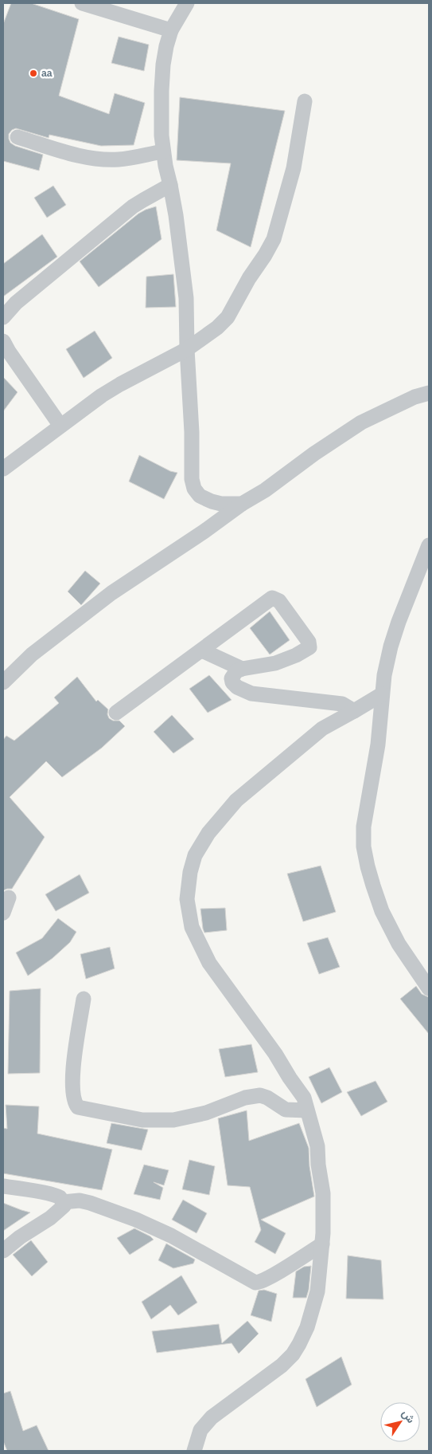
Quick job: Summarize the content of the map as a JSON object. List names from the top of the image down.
{
  "places": ["aa"],
  "north": "top right"
}
